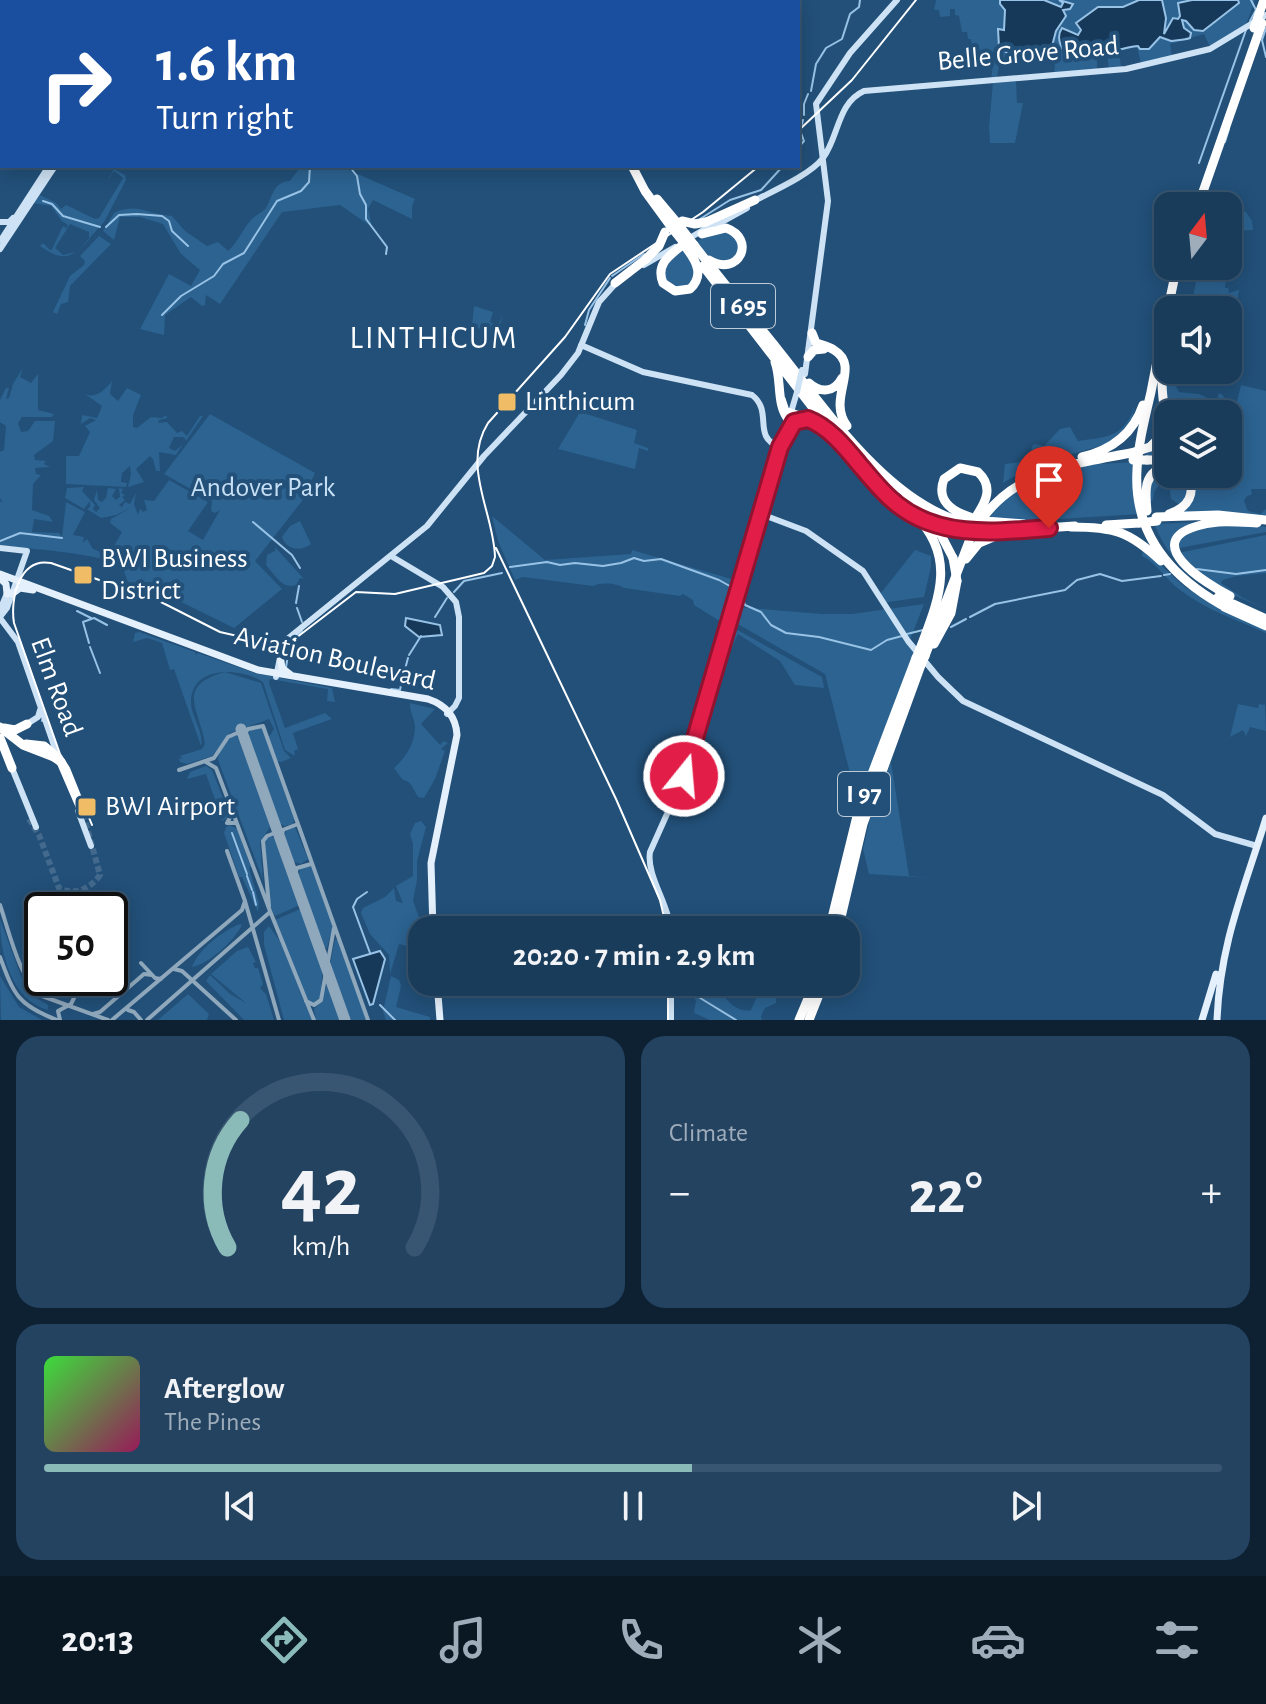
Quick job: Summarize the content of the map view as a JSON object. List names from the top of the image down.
{
  "streets": {
    "highway": ["I 695", "I 97"],
    "main road": ["Belle Grove Road", "Aviation Boulevard", "Elm Road"]
  },
  "districts": ["LINTHICUM"],
  "parks": ["Andover Park"],
  "places": {
    "transit": ["Linthicum", "BWI Business District", "BWI Airport"]
  },
  "north": "top",
  "page": {
    "turn": ["1.6 km", "Turn right"],
    "limit": "50",
    "trip": "20:20 · 7 min · 2.9 km",
    "tile": "Climate",
    "heat": ["−", "22°", "+"],
    "song": ["Afterglow", "The Pines"],
    "tabs": "20:13",
    "gauge": ["42", "km/h"]
  }
}
